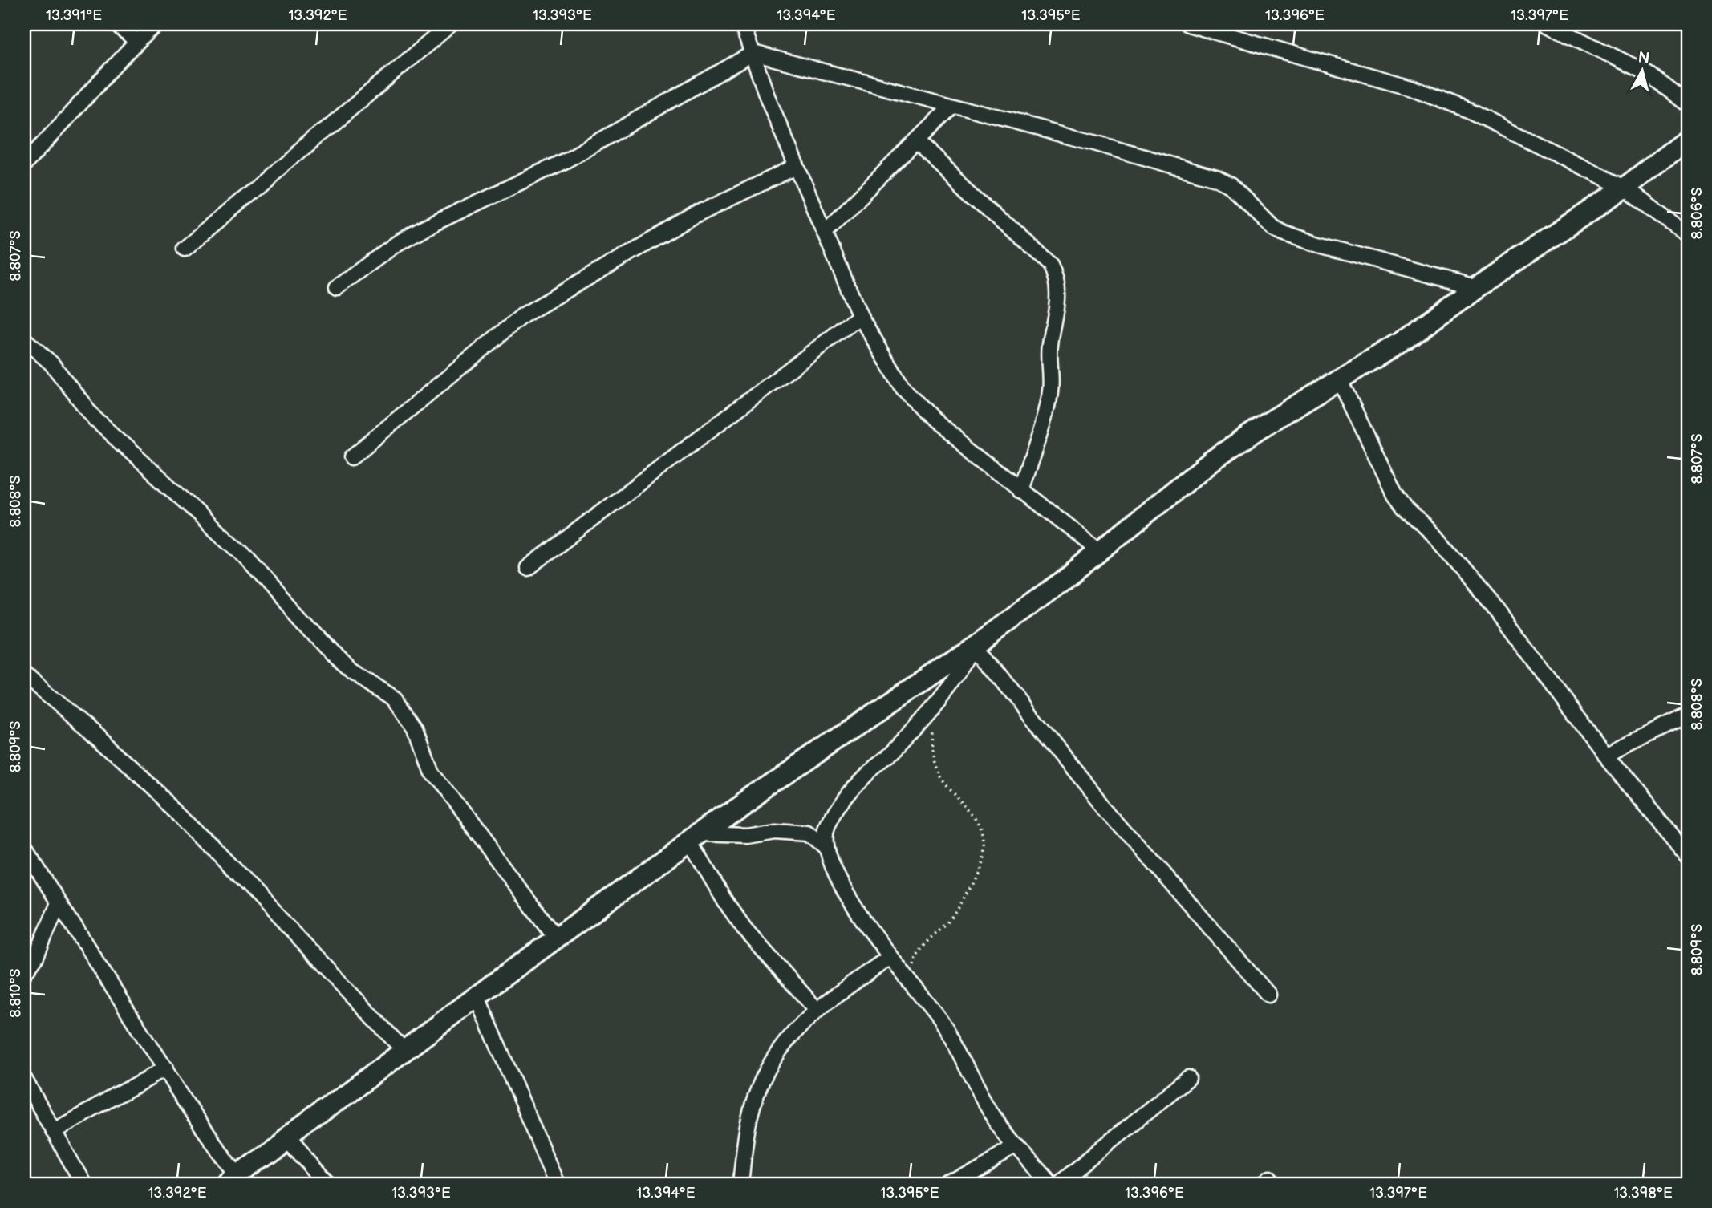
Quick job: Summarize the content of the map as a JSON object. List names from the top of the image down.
{
  "north": "top",
  "coordinates": [
    "13.391°E",
    "13.392°E",
    "13.393°E",
    "13.394°E",
    "13.395°E",
    "13.396°E",
    "13.397°E",
    "8.806°S",
    "8.807°S",
    "8.808°S",
    "8.809°S",
    "8.810°S",
    "13.398°E"
  ]
}
